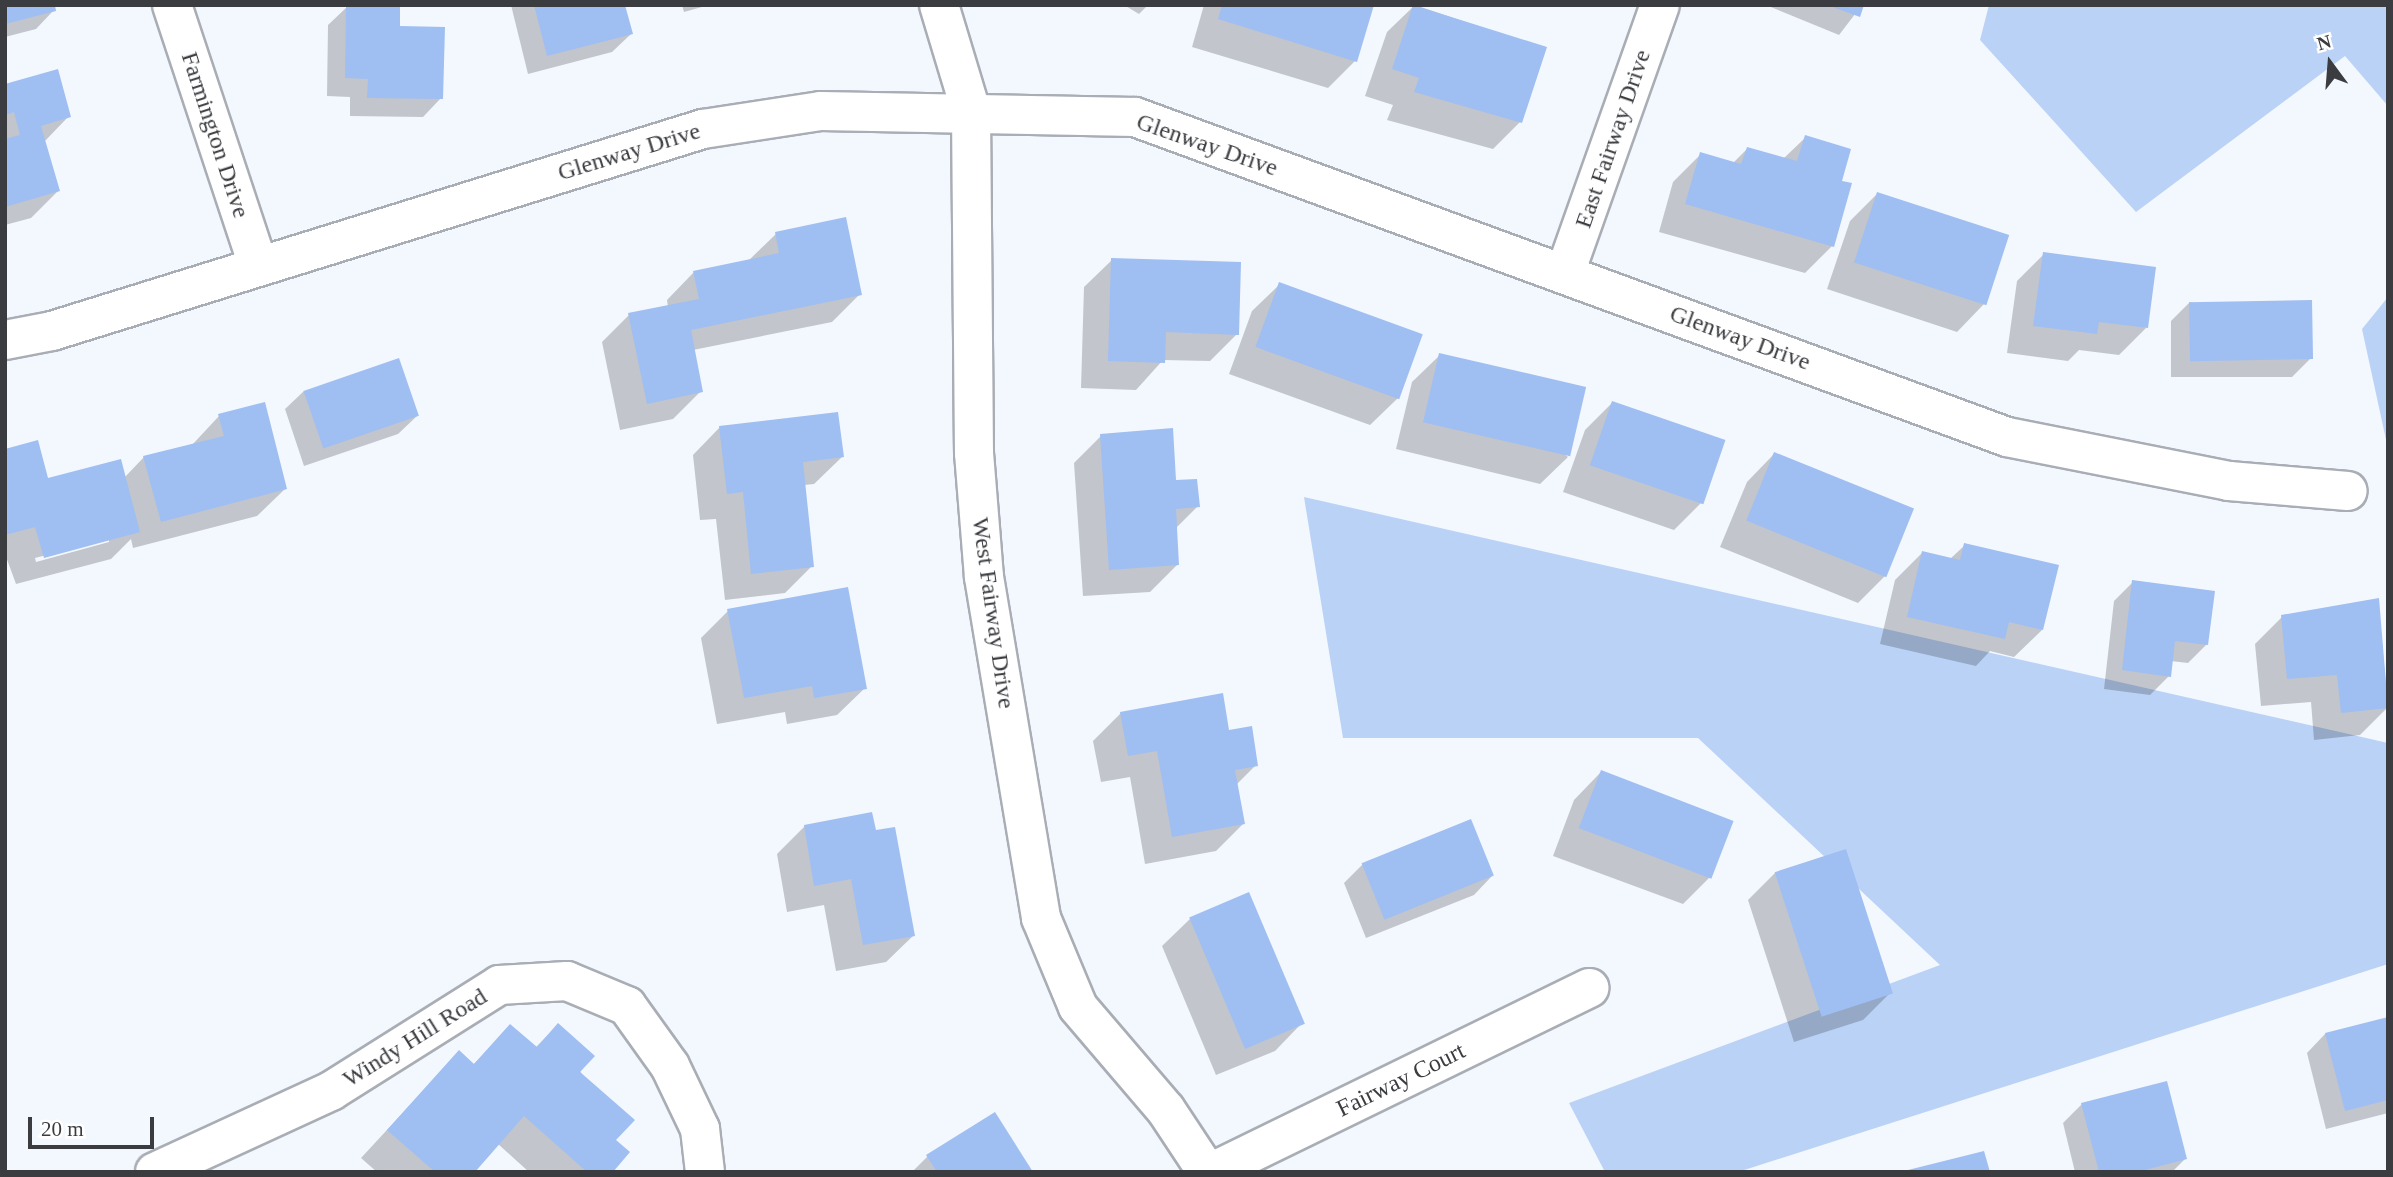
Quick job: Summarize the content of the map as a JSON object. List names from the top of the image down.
{
  "streets": {
    "street": [
      "Farmington Drive",
      "East Fairway Drive",
      "Glenway Drive",
      "West Fairway Drive",
      "Windy Hill Road",
      "Fairway Court"
    ]
  },
  "crossings": [
    ["Farmington Drive", "Glenway Drive"],
    ["East Fairway Drive", "Glenway Drive"],
    ["Glenway Drive", "West Fairway Drive"],
    ["West Fairway Drive", "Fairway Court"]
  ],
  "scale_bar": "20 m",
  "north": "top"
}
